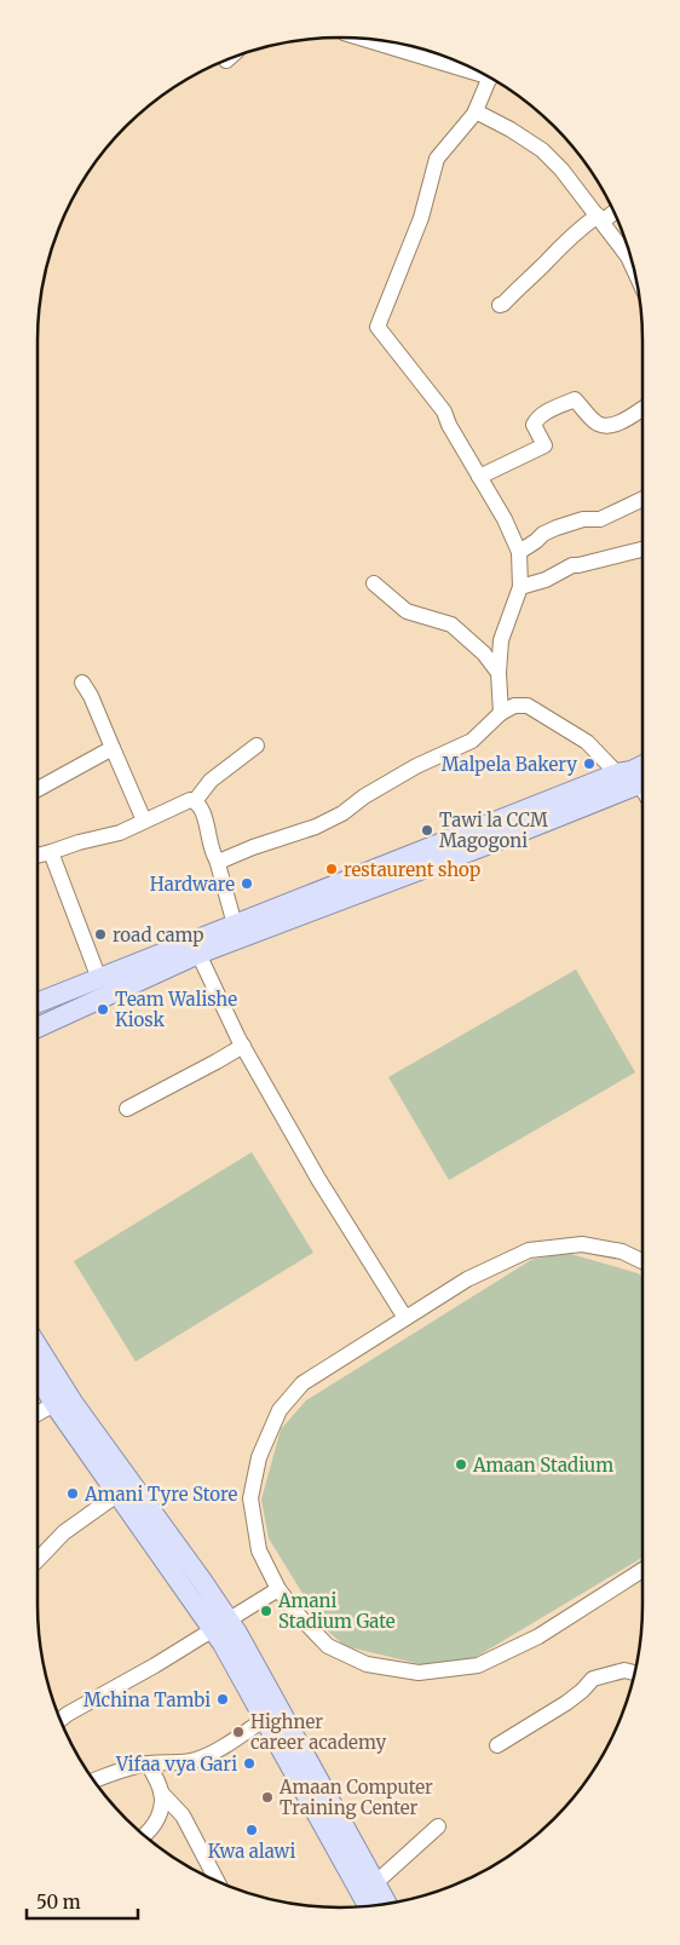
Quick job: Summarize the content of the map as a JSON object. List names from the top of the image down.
{
  "places": [
    "Malpela Bakery",
    "Tawi la CCM Magogoni",
    "restaurent shop",
    "Hardware",
    "road camp",
    "Team Walishe Kiosk",
    "Amaan Stadium",
    "Amani Tyre Store",
    "Amani Stadium Gate",
    "Mchina Tambi",
    "Highner career academy",
    "Vifaa vya Gari",
    "Amaan Computer Training Center",
    "Kwa alawi"
  ],
  "scale_bar": "50 m"
}
